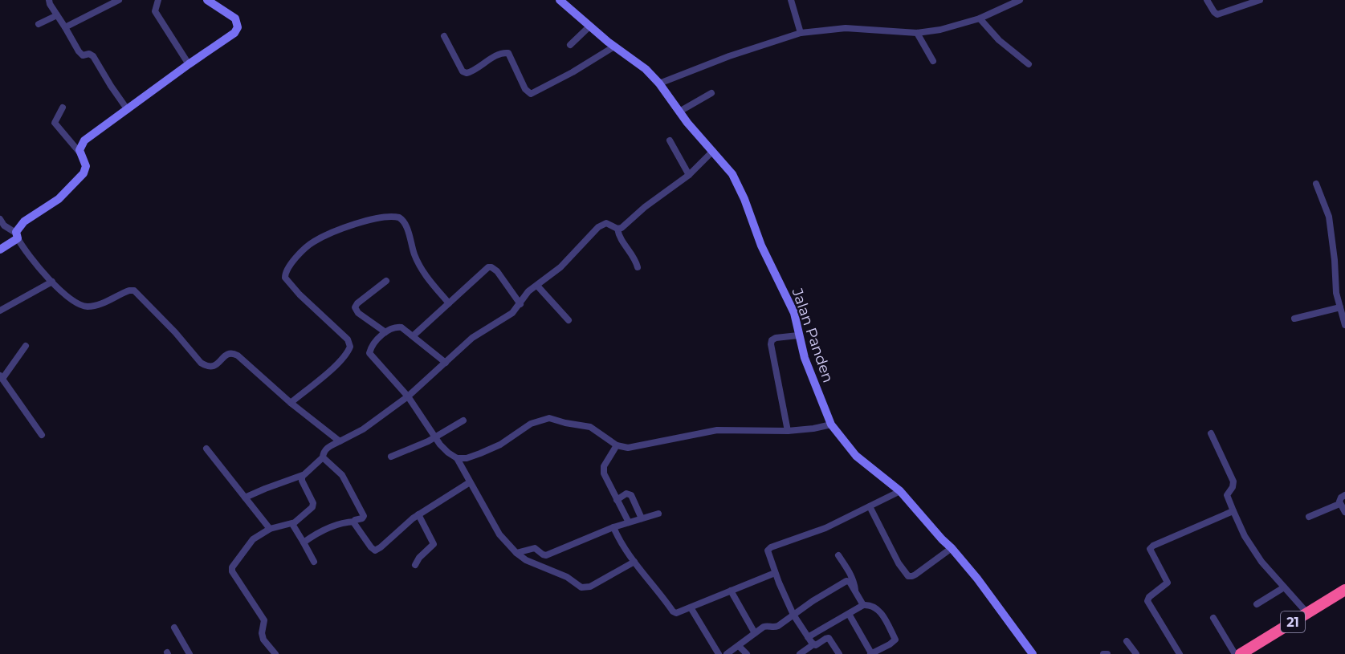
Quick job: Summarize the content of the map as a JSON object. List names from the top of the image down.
{
  "streets": {
    "highway": ["21"],
    "street": ["Jalan Panden"]
  }
}
